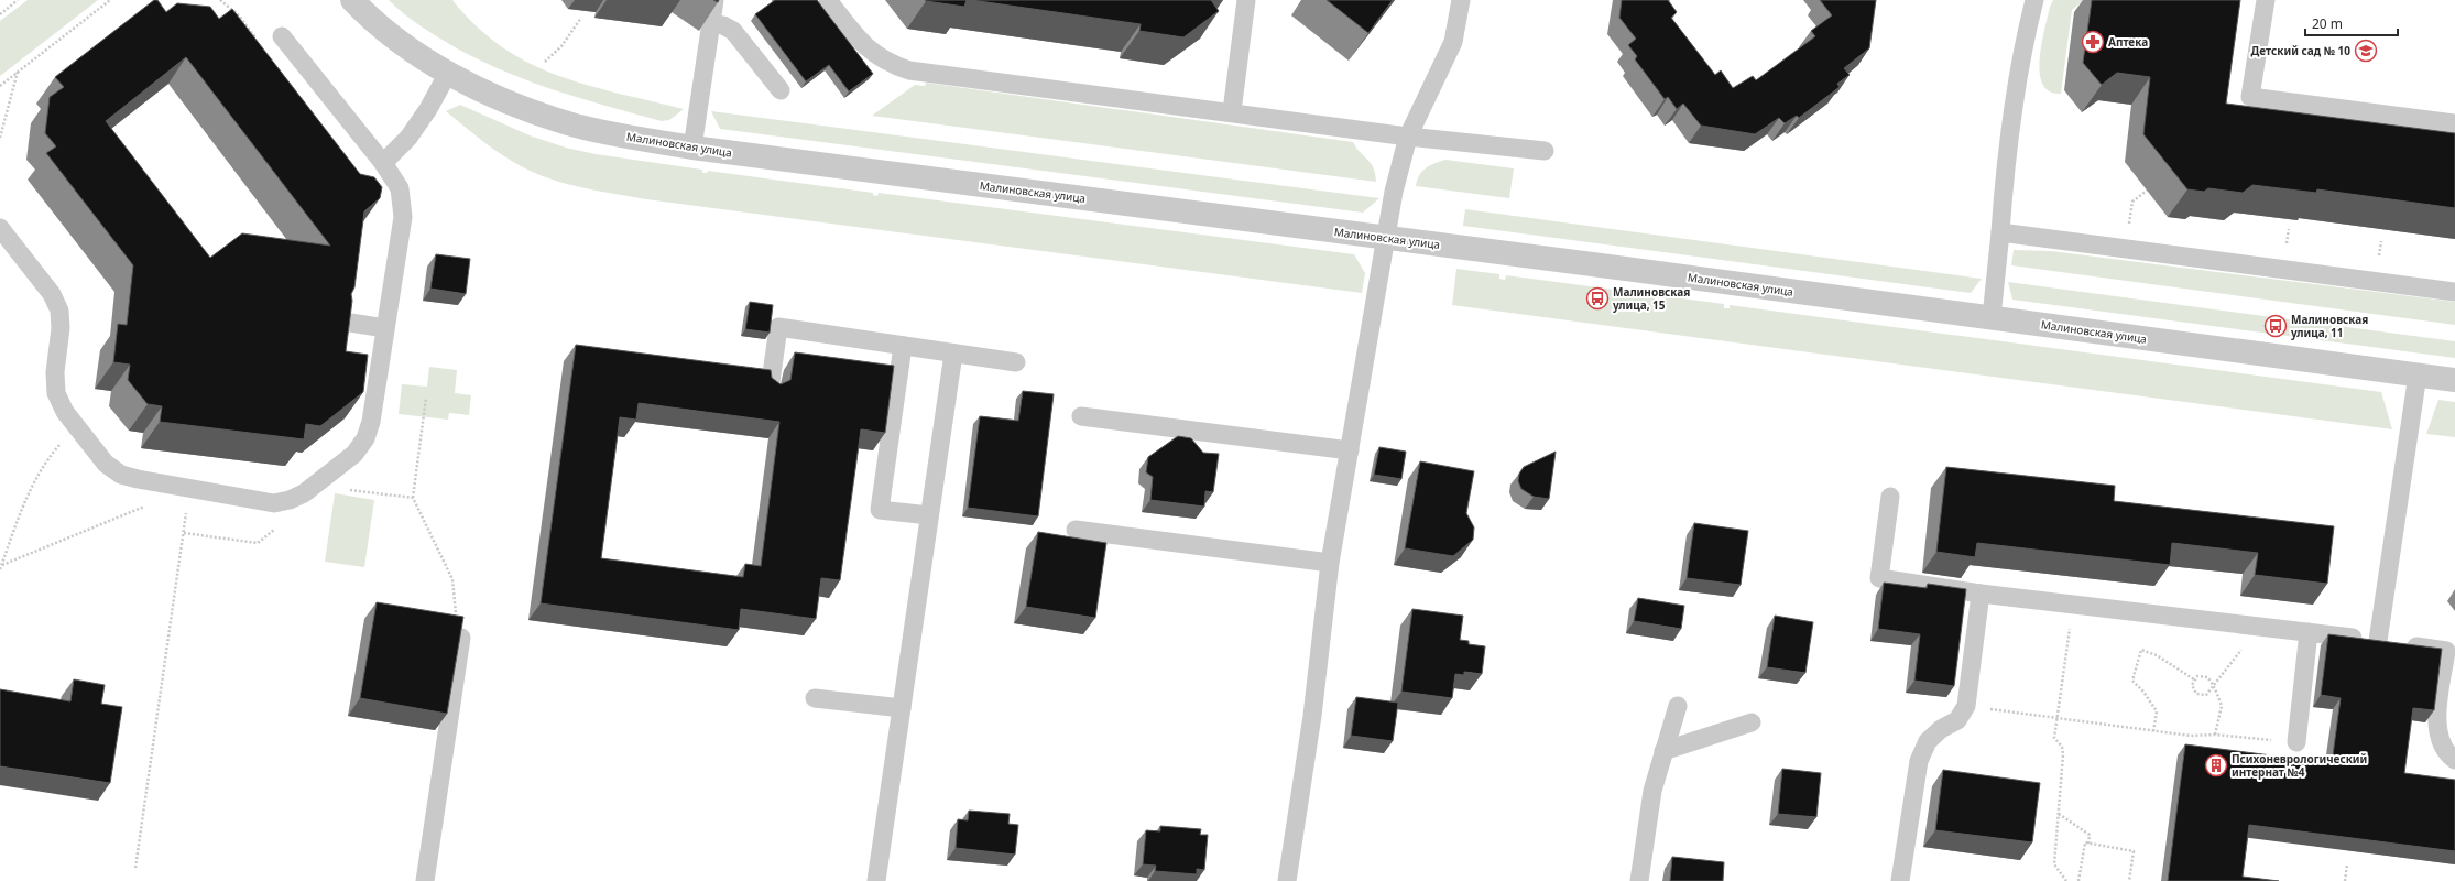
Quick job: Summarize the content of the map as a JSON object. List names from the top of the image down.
{
  "streets": {
    "street": ["Малиновская улица"]
  },
  "places": {
    "pharmacy": ["Аптека"],
    "school or university": ["Детский сад № 10"],
    "bus stop": ["Малиновская улица, 15", "Малиновская улица, 11"],
    "building": ["Психоневрологический интернат №4"]
  },
  "scale_bar": "20 m"
}
